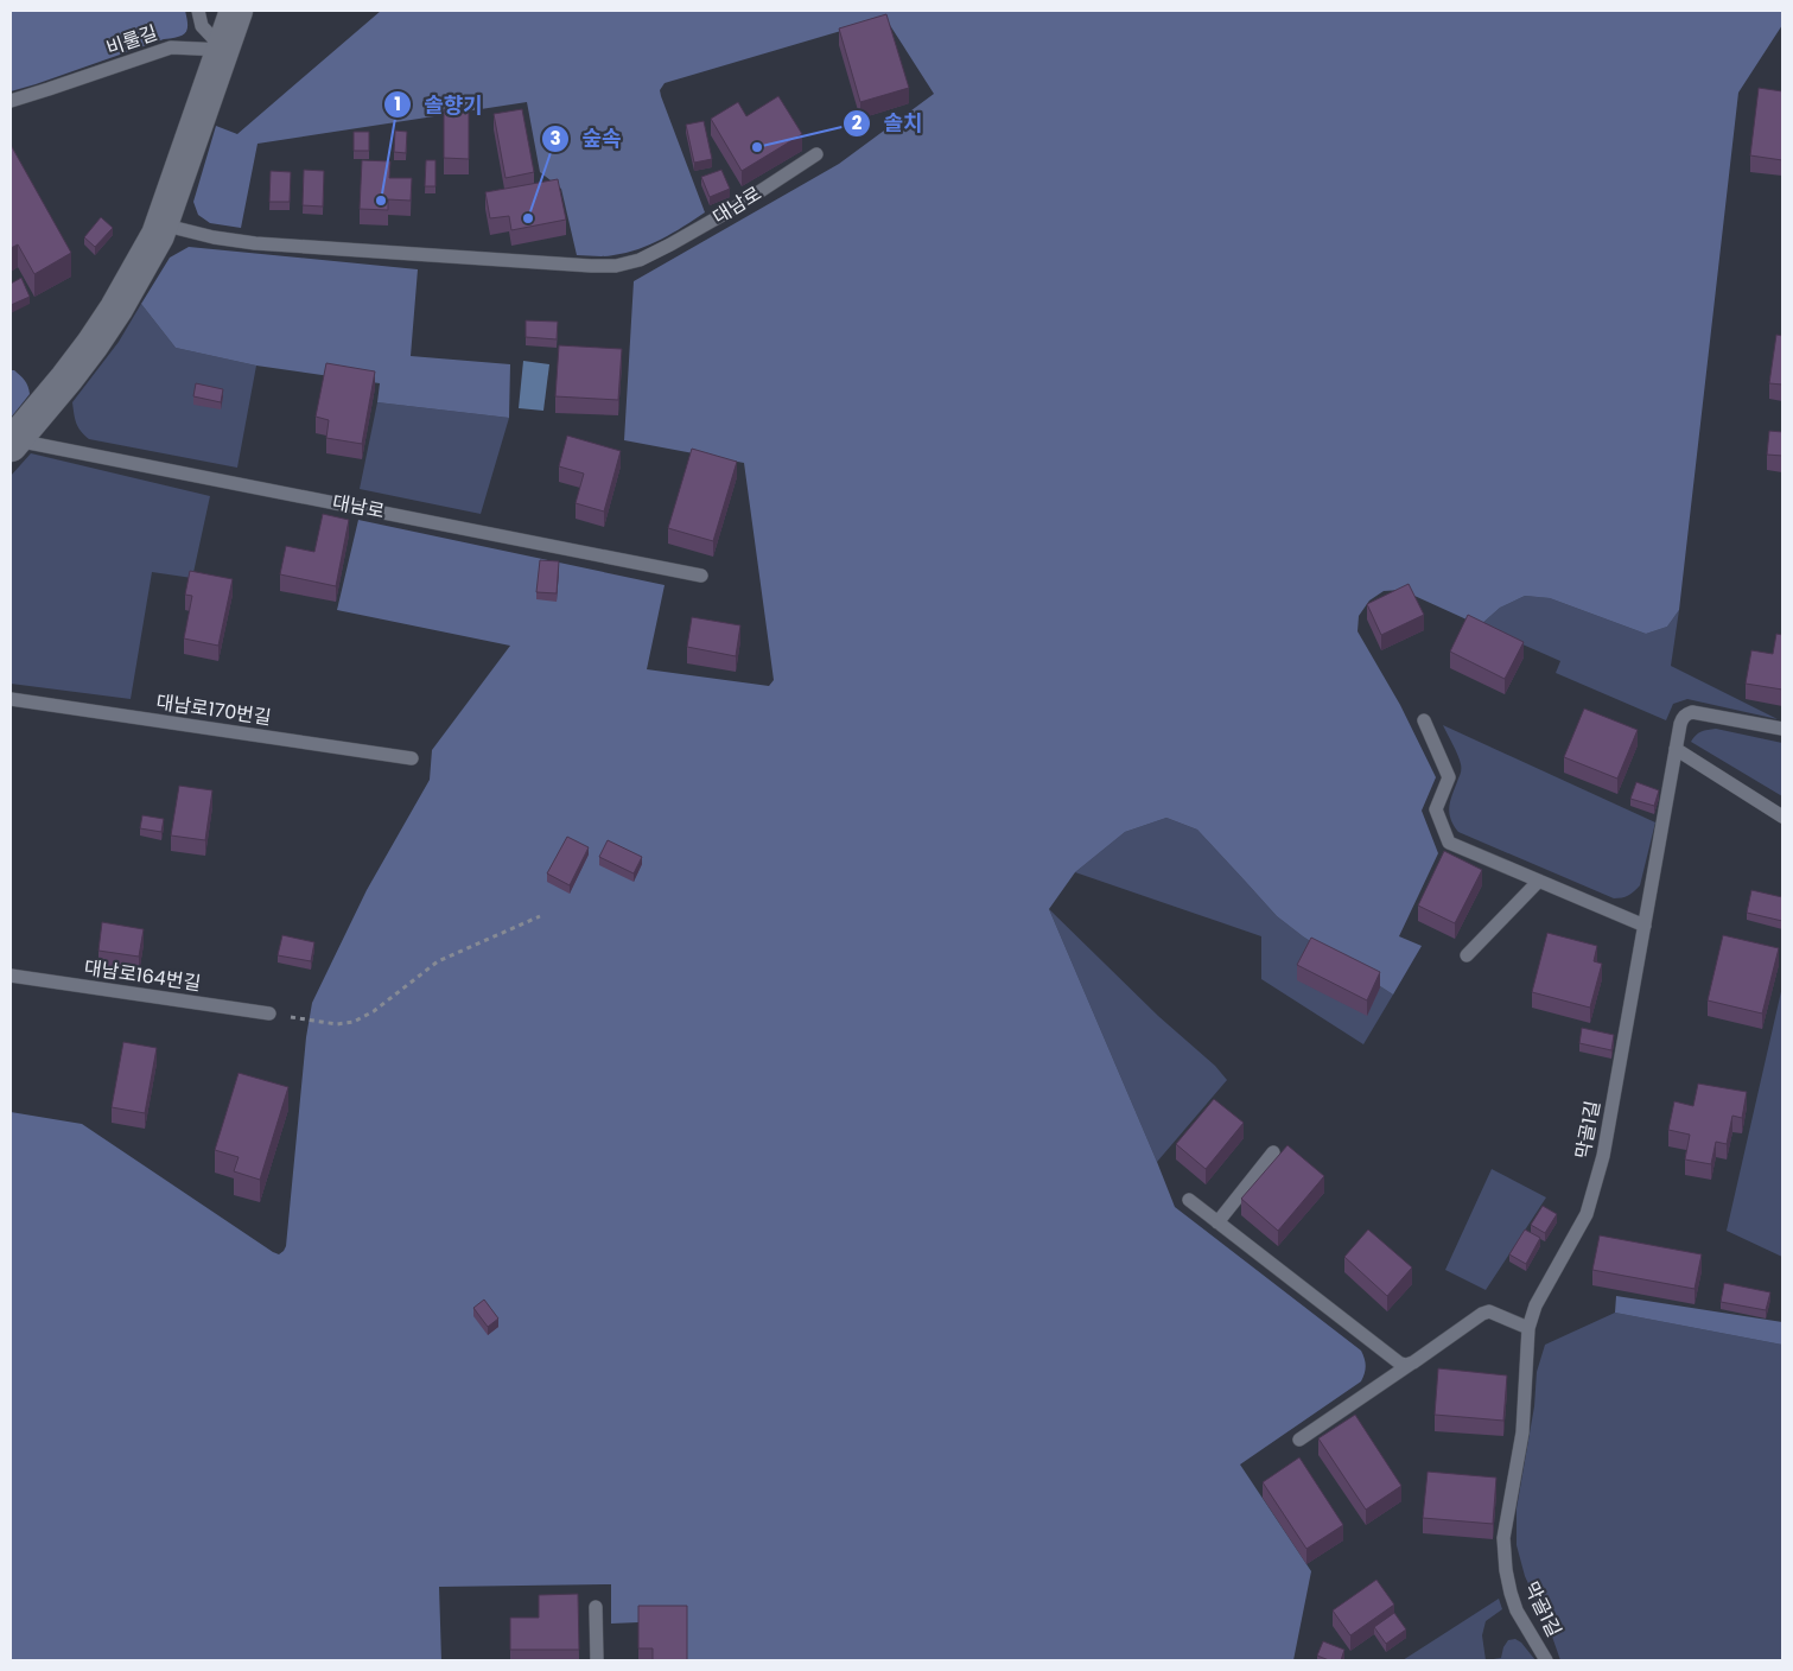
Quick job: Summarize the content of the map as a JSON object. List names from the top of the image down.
{
  "streets": {
    "street": ["대남로"],
    "lane": [
      "비룰길",
      "대남로170번길",
      "대남로164번길",
      "막골1길"
    ]
  },
  "crossings": [
    ["비룰길", "대남로"]
  ],
  "places": ["솔치", "솔향기", "숲속"]
}
